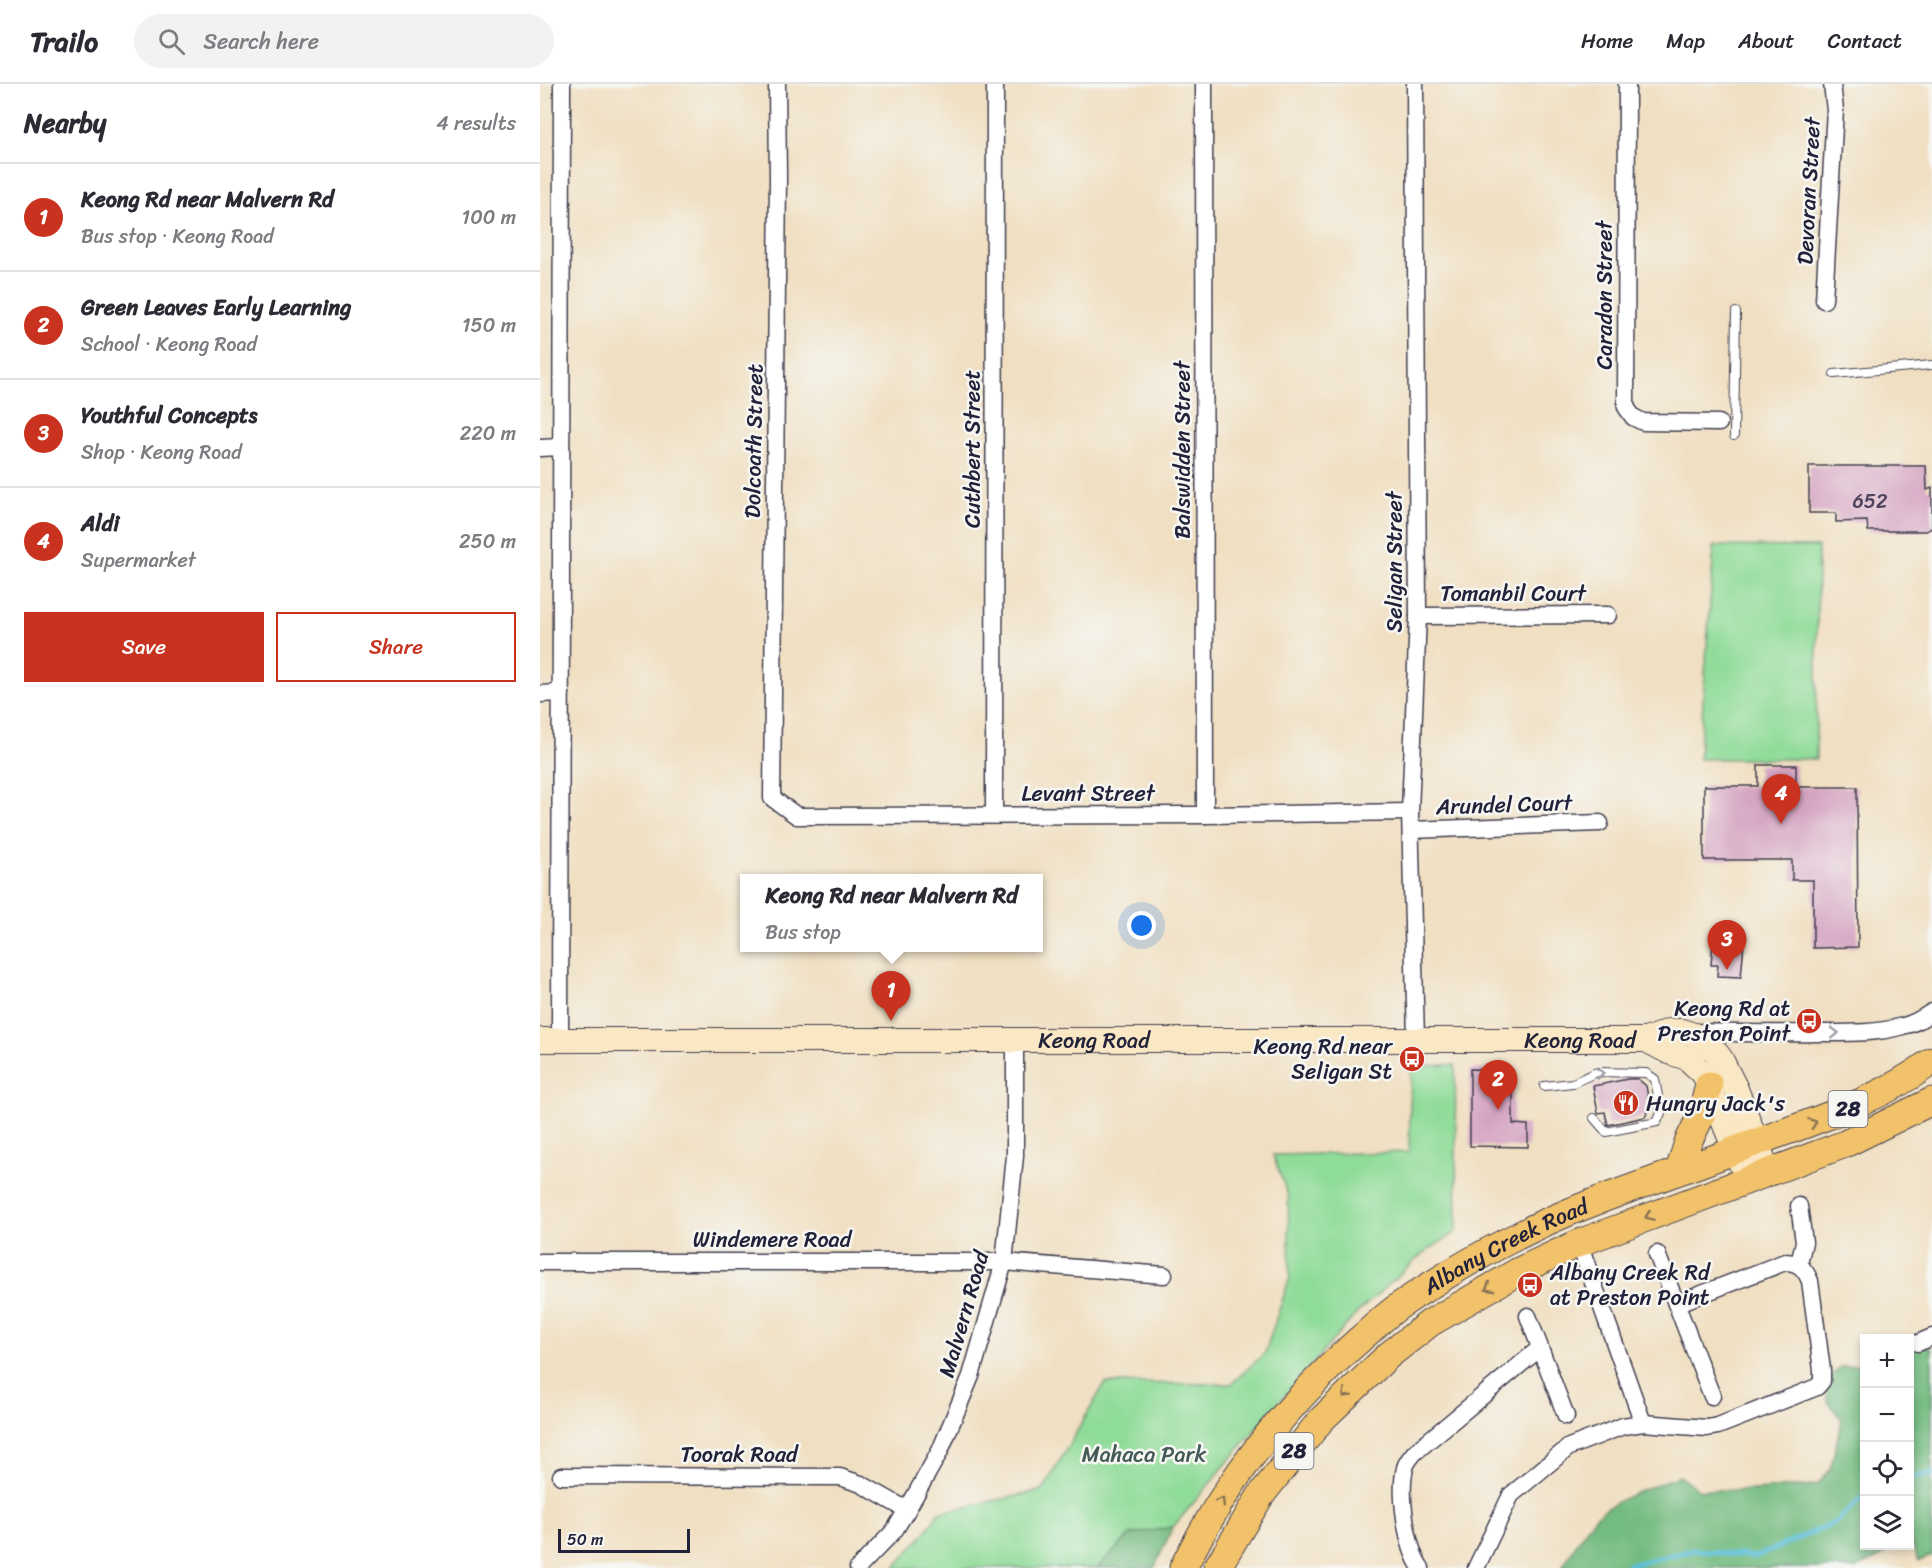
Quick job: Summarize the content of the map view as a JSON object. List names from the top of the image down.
{
  "streets": {
    "main road": ["28", "Albany Creek Road"],
    "street": [
      "Devoran Street",
      "Caradon Street",
      "Dolcoath Street",
      "Cuthbert Street",
      "Balswidden Street",
      "Seligan Street",
      "Tomanbil Court",
      "Levant Street",
      "Arundel Court",
      "Keong Road",
      "Windemere Road",
      "Malvern Road",
      "Toorak Road"
    ]
  },
  "crossings": [
    ["Dolcoath Street", "Levant Street"],
    ["Cuthbert Street", "Levant Street"],
    ["Balswidden Street", "Levant Street"],
    ["Seligan Street", "Tomanbil Court"],
    ["Seligan Street", "Levant Street"],
    ["Seligan Street", "Arundel Court"],
    ["Seligan Street", "Keong Road"],
    ["Keong Road", "Malvern Road"],
    ["Windemere Road", "Malvern Road"],
    ["Malvern Road", "Toorak Road"]
  ],
  "parks": ["Mahaca Park"],
  "places": {
    "bus stop": ["Keong Rd at Preston Point", "Keong Rd near Seligan St", "Albany Creek Rd at Preston Point"],
    "restaurant": ["Hungry Jack's"]
  },
  "house_numbers": ["652"],
  "scale_bar": "50 m",
  "page": {
    "header": "Trailo",
    "search": "Search here",
    "nav": [
      "Home",
      "Map",
      "About",
      "Contact"
    ],
    "heading": ["Nearby", "4 results"],
    "list": [
      {
        "mark": "1",
        "name": "Keong Rd near Malvern Rd",
        "note": "Bus stop · Keong Road",
        "value": "100 m"
      },
      {
        "mark": "2",
        "name": "Green Leaves Early Learning",
        "note": "School · Keong Road",
        "value": "150 m"
      },
      {
        "mark": "3",
        "name": "Youthful Concepts",
        "note": "Shop · Keong Road",
        "value": "220 m"
      },
      {
        "mark": "4",
        "name": "Aldi",
        "note": "Supermarket",
        "value": "250 m"
      }
    ],
    "buttons": ["Save", "Share"],
    "pins": [
      "4",
      "3",
      "1",
      "2"
    ],
    "popup": ["Keong Rd near Malvern Rd", "Bus stop"],
    "map_buttons": ["+", "−"],
    "scale": "50 m"
  }
}
